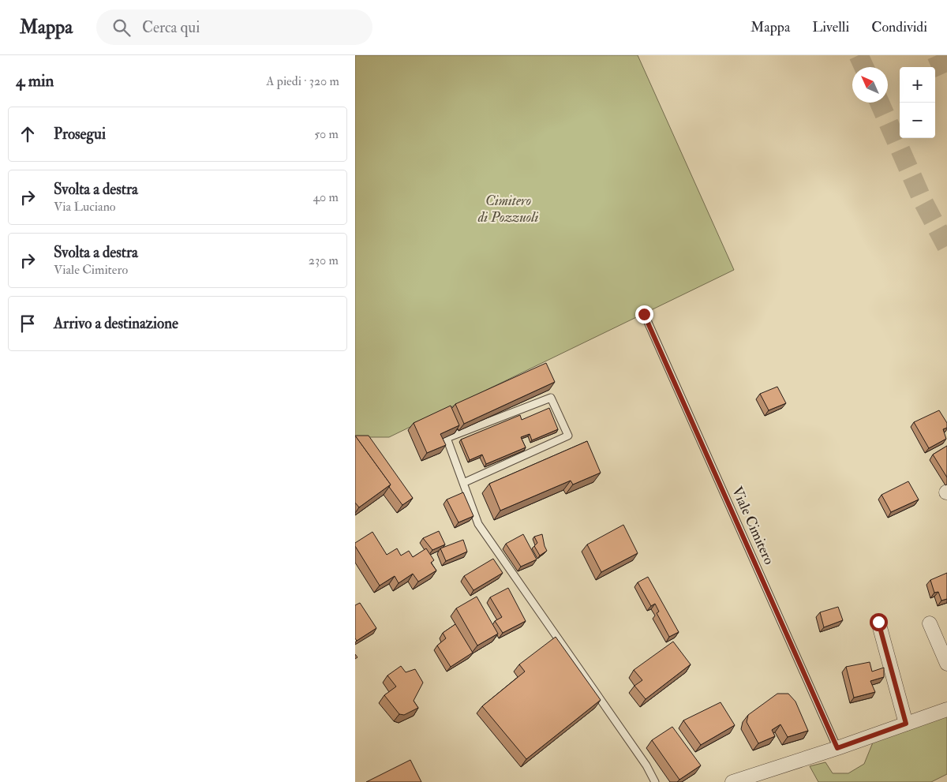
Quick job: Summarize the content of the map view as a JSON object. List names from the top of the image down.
{
  "streets": {
    "lane": ["Viale Cimitero"]
  },
  "parks": ["Cimitero di Pozzuoli"],
  "north": "top left",
  "page": {
    "header": "Mappa",
    "search": "Cerca qui",
    "nav": ["Mappa", "Livelli", "Condividi"],
    "heading": ["4 min", "A piedi · 320 m"],
    "map_buttons": ["+", "−"],
    "list": [
      ["Prosegui", "50 m"],
      ["Svolta a destra", "Via Luciano", "40 m"],
      ["Svolta a destra", "Viale Cimitero", "230 m"],
      "Arrivo a destinazione"
    ]
  }
}
